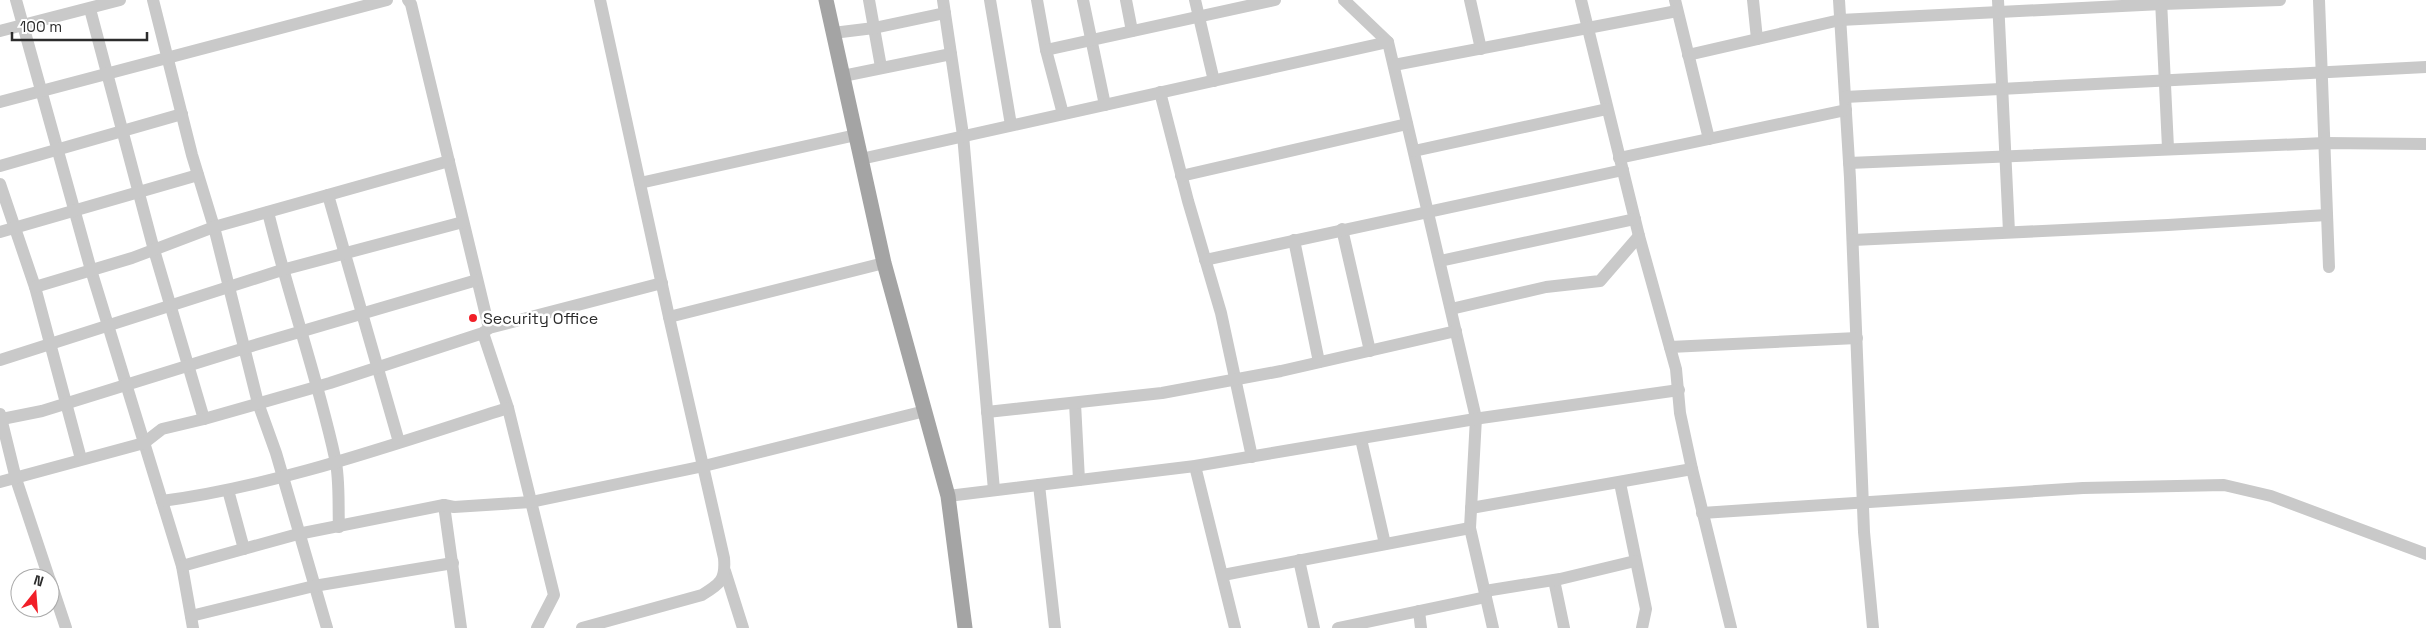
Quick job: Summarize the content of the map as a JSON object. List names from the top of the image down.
{
  "places": ["Security Office"],
  "scale_bar": "100 m",
  "north": "top"
}
